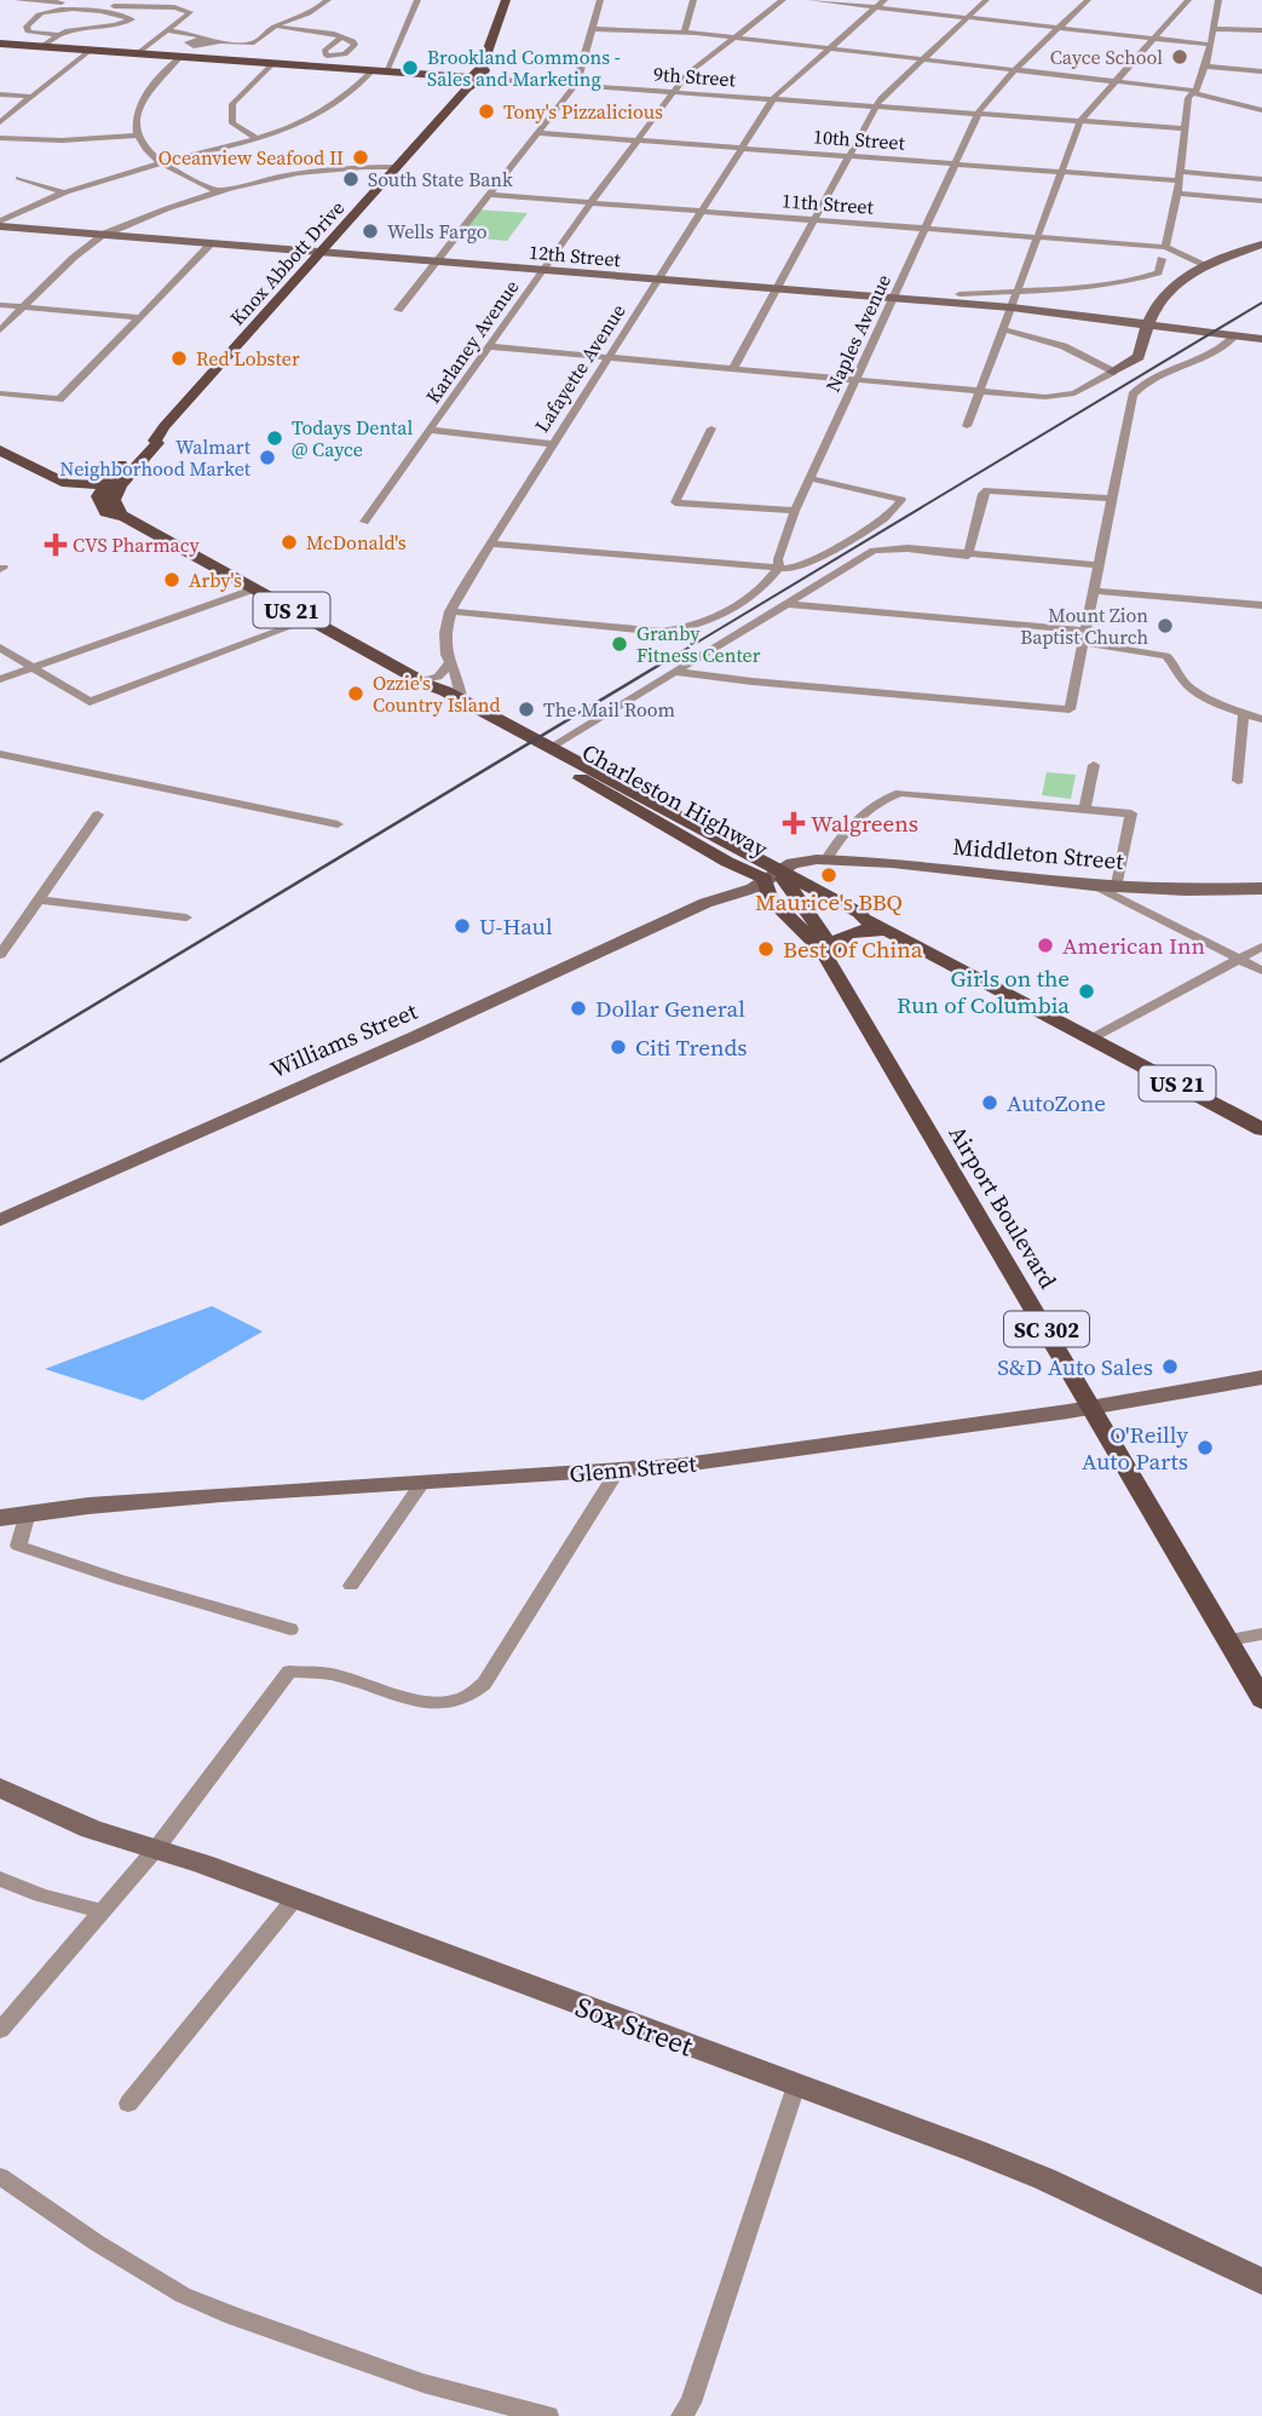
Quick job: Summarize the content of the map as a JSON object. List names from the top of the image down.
{
  "streets": {
    "main road": [
      "9th Street",
      "Knox Abbott Drive",
      "US 21",
      "Charleston Highway",
      "Airport Boulevard",
      "SC 302"
    ],
    "street": [
      "10th Street",
      "11th Street",
      "12th Street",
      "Naples Avenue",
      "Karlaney Avenue",
      "Lafayette Avenue",
      "Middleton Street",
      "Williams Street",
      "Glenn Street",
      "Sox Street"
    ]
  },
  "crossings": [
    ["9th Street", "Knox Abbott Drive"],
    ["9th Street", "Naples Avenue"],
    ["9th Street", "Karlaney Avenue"],
    ["9th Street", "Lafayette Avenue"],
    ["10th Street", "Naples Avenue"],
    ["10th Street", "Karlaney Avenue"],
    ["10th Street", "Lafayette Avenue"],
    ["11th Street", "Naples Avenue"],
    ["11th Street", "Karlaney Avenue"],
    ["11th Street", "Lafayette Avenue"],
    ["12th Street", "Knox Abbott Drive"],
    ["12th Street", "Naples Avenue"],
    ["12th Street", "Karlaney Avenue"],
    ["12th Street", "Lafayette Avenue"],
    ["Knox Abbott Drive", "Charleston Highway"],
    ["Lafayette Avenue", "Charleston Highway"],
    ["Charleston Highway", "Middleton Street"],
    ["Charleston Highway", "Williams Street"],
    ["Charleston Highway", "Airport Boulevard"],
    ["Middleton Street", "Williams Street"],
    ["Middleton Street", "Airport Boulevard"],
    ["Williams Street", "Airport Boulevard"],
    ["Airport Boulevard", "Glenn Street"]
  ],
  "places": {
    "other": [
      "Cayce School",
      "Brookland Commons - Sales and Marketing",
      "Tony's Pizzalicious",
      "Oceanview Seafood II",
      "South State Bank",
      "Wells Fargo",
      "Red Lobster",
      "Todays Dental @ Cayce",
      "Walmart Neighborhood Market",
      "McDonald's",
      "Arby's",
      "Mount Zion Baptist Church",
      "Granby Fitness Center",
      "Ozzie's Country Island",
      "The Mail Room",
      "Maurice's BBQ",
      "U-Haul",
      "American Inn",
      "Best Of China",
      "Girls on the Run of Columbia",
      "Dollar General",
      "Citi Trends",
      "AutoZone",
      "S&D Auto Sales",
      "O'Reilly Auto Parts"
    ],
    "health": ["CVS Pharmacy", "Walgreens"]
  }
}
